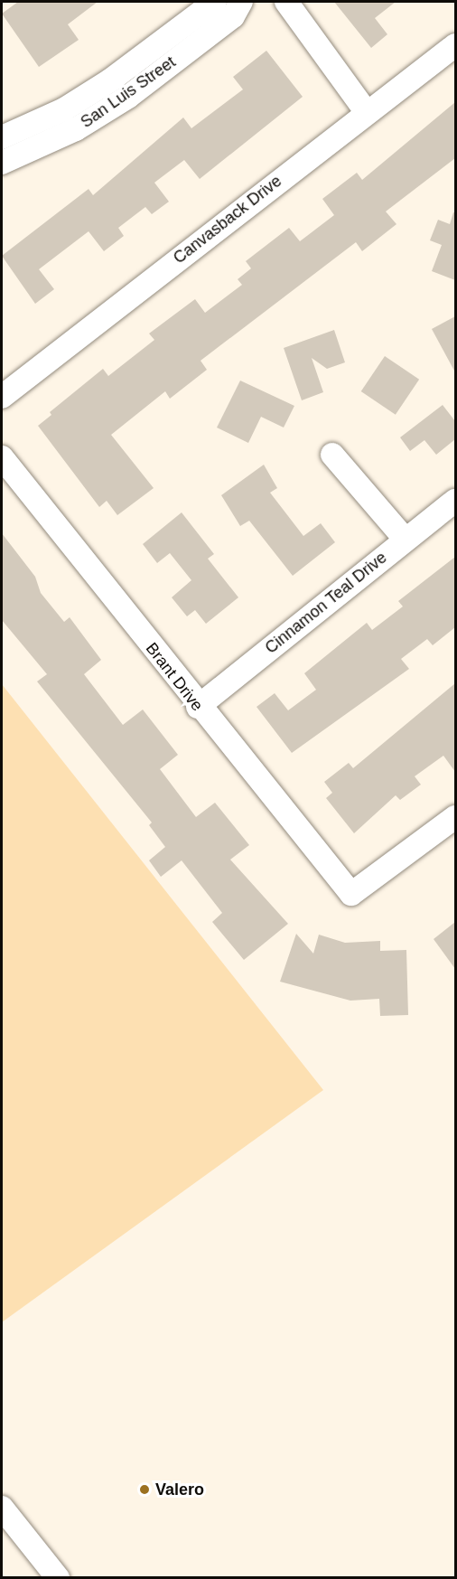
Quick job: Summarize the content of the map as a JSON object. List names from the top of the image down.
{
  "streets": {
    "street": [
      "San Luis Street",
      "Canvasback Drive",
      "Cinnamon Teal Drive",
      "Brant Drive"
    ]
  },
  "crossings": [
    ["Cinnamon Teal Drive", "Brant Drive"]
  ],
  "places": ["Valero"]
}
